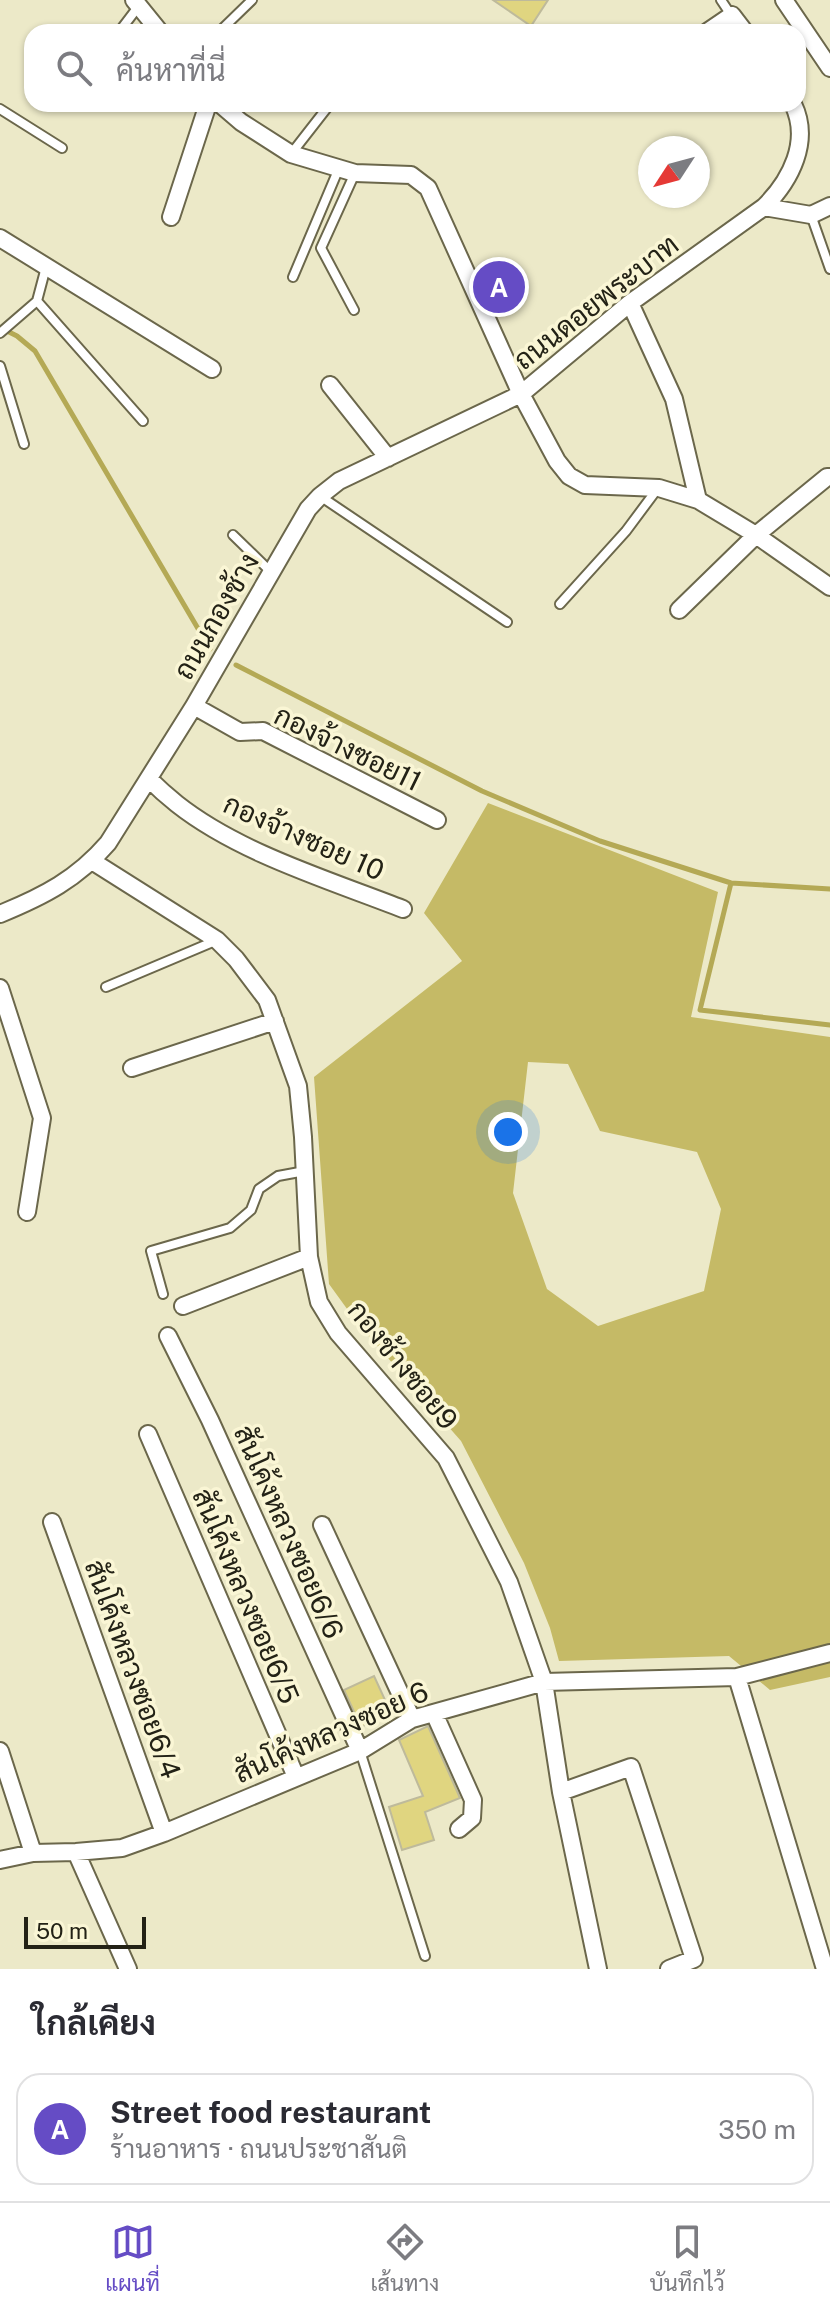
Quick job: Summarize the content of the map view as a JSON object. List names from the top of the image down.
{
  "streets": {
    "street": [
      "ถนนดอยพระบาท",
      "ถนนกองช้าง",
      "กองจ้างซอย11",
      "กองจ้างซอย 10",
      "กองช้างซอย9",
      "สันโค้งหลวงซอย6/6",
      "สันโค้งหลวงซอย6/5",
      "สันโค้งหลวงซอย6/4",
      "สันโค้งหลวงซอย 6"
    ]
  },
  "crossings": [
    ["ถนนดอยพระบาท", "ถนนกองช้าง"],
    ["ถนนกองช้าง", "กองจ้างซอย11"],
    ["ถนนกองช้าง", "กองจ้างซอย 10"],
    ["ถนนกองช้าง", "กองช้างซอย9"],
    ["กองช้างซอย9", "สันโค้งหลวงซอย 6"],
    ["สันโค้งหลวงซอย6/6", "สันโค้งหลวงซอย 6"],
    ["สันโค้งหลวงซอย6/5", "สันโค้งหลวงซอย 6"],
    ["สันโค้งหลวงซอย6/4", "สันโค้งหลวงซอย 6"]
  ],
  "scale_bar": "50 m",
  "north": "bottom left",
  "page": {
    "search": "ค้นหาที่นี่",
    "pins": "A",
    "scale": "50 m",
    "heading": "ใกล้เคียง",
    "list": [
      {
        "mark": "A",
        "name": "Street food restaurant",
        "note": "ร้านอาหาร · ถนนประชาสันติ",
        "value": "350 m"
      }
    ],
    "nav": ["แผนที่", "เส้นทาง", "บันทึกไว้"]
  }
}
